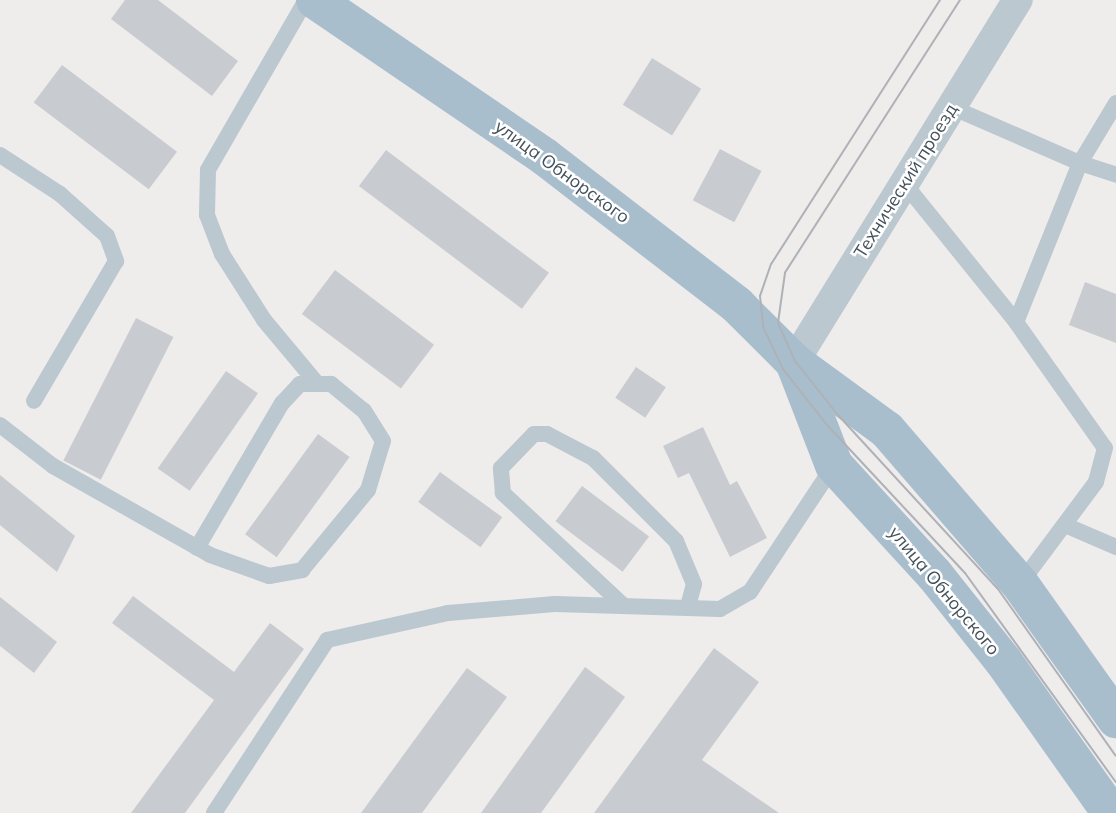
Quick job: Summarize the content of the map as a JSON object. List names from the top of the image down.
{
  "streets": {
    "main road": ["улица Обнорского"],
    "street": ["Технический проезд"]
  },
  "crossings": [
    ["улица Обнорского", "Технический проезд"]
  ]
}
